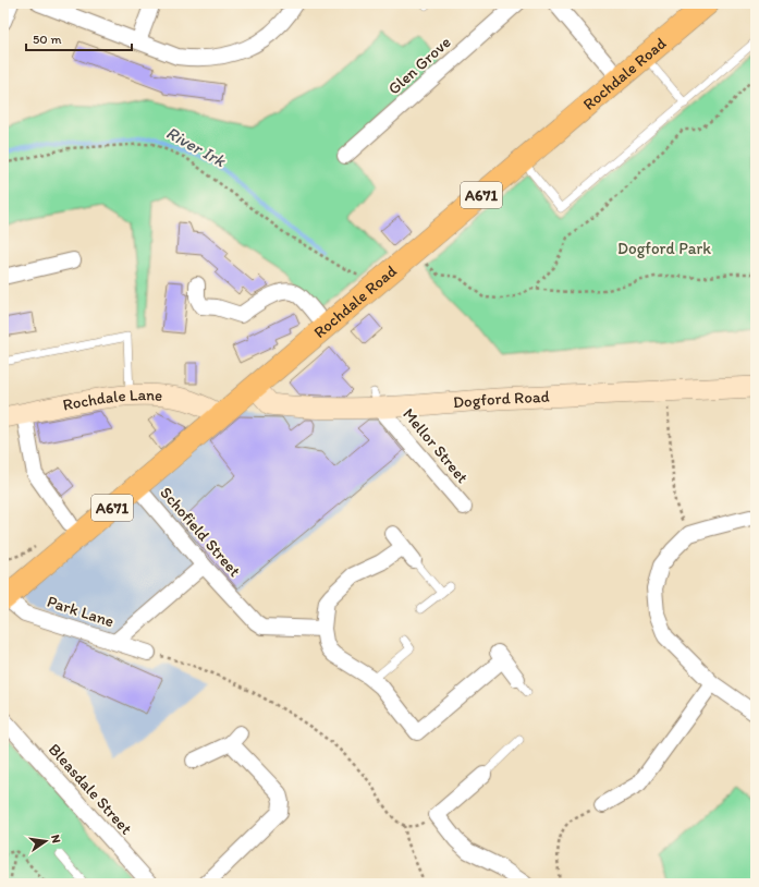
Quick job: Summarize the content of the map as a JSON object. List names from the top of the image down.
{
  "streets": {
    "main road": ["Rochdale Road", "A671"],
    "street": [
      "Glen Grove",
      "Dogford Road",
      "Rochdale Lane",
      "Mellor Street",
      "Schofield Street",
      "Park Lane",
      "Bleasdale Street"
    ]
  },
  "crossings": [
    ["Rochdale Road", "Dogford Road"],
    ["Rochdale Road", "Rochdale Lane"],
    ["Rochdale Road", "Schofield Street"],
    ["Rochdale Road", "Park Lane"],
    ["Dogford Road", "Mellor Street"]
  ],
  "water": ["River Irk"],
  "parks": ["Dogford Park"],
  "scale_bar": "50 m",
  "north": "right"
}
